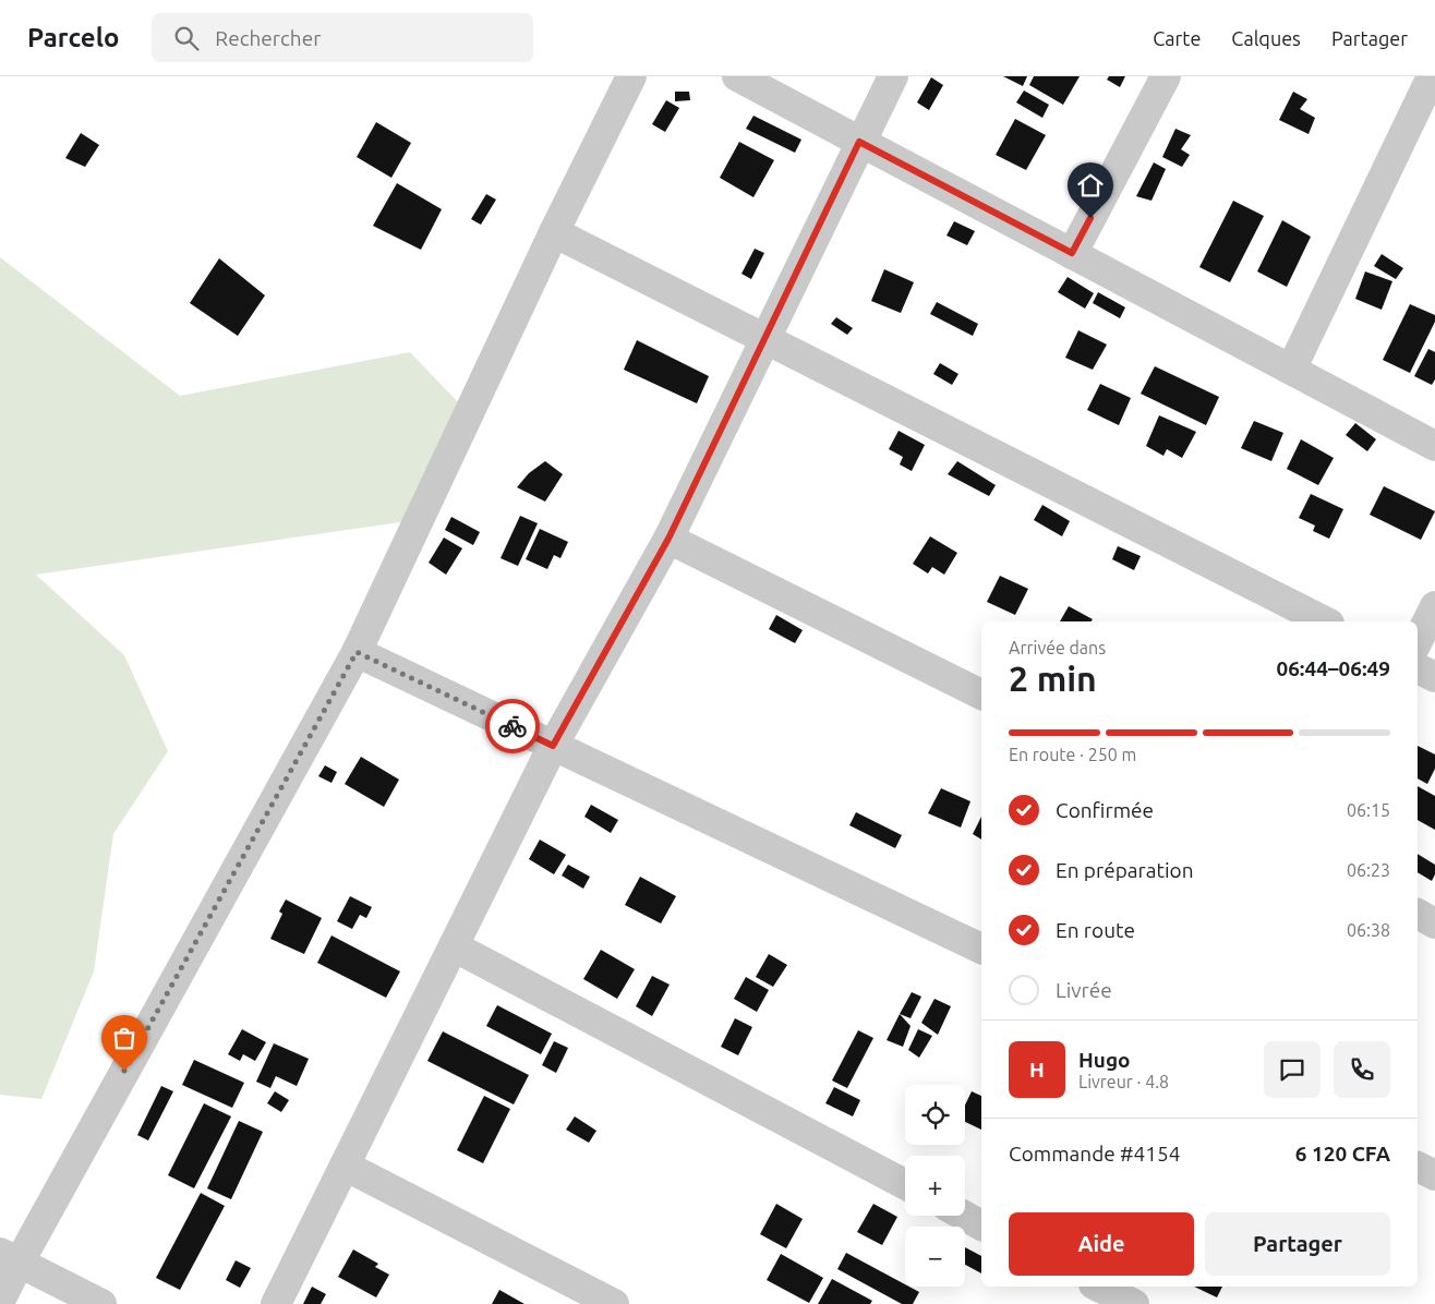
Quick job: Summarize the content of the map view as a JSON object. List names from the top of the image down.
{
  "page": {
    "header": "Parcelo",
    "search": "Rechercher",
    "nav": ["Carte", "Calques", "Partager"],
    "heading": ["2 min", "Arrivée dans", "06:44–06:49"],
    "panel": [
      "Hugo",
      "Livreur · 4.8",
      "Commande #4154",
      "6 120 CFA"
    ],
    "bar": "En route · 250 m",
    "list": [
      ["Confirmée", "06:15"],
      ["En préparation", "06:23"],
      ["En route", "06:38"],
      "Livrée"
    ],
    "round": "H",
    "map_buttons": ["+", "−"],
    "buttons": ["Aide", "Partager"]
  }
}
